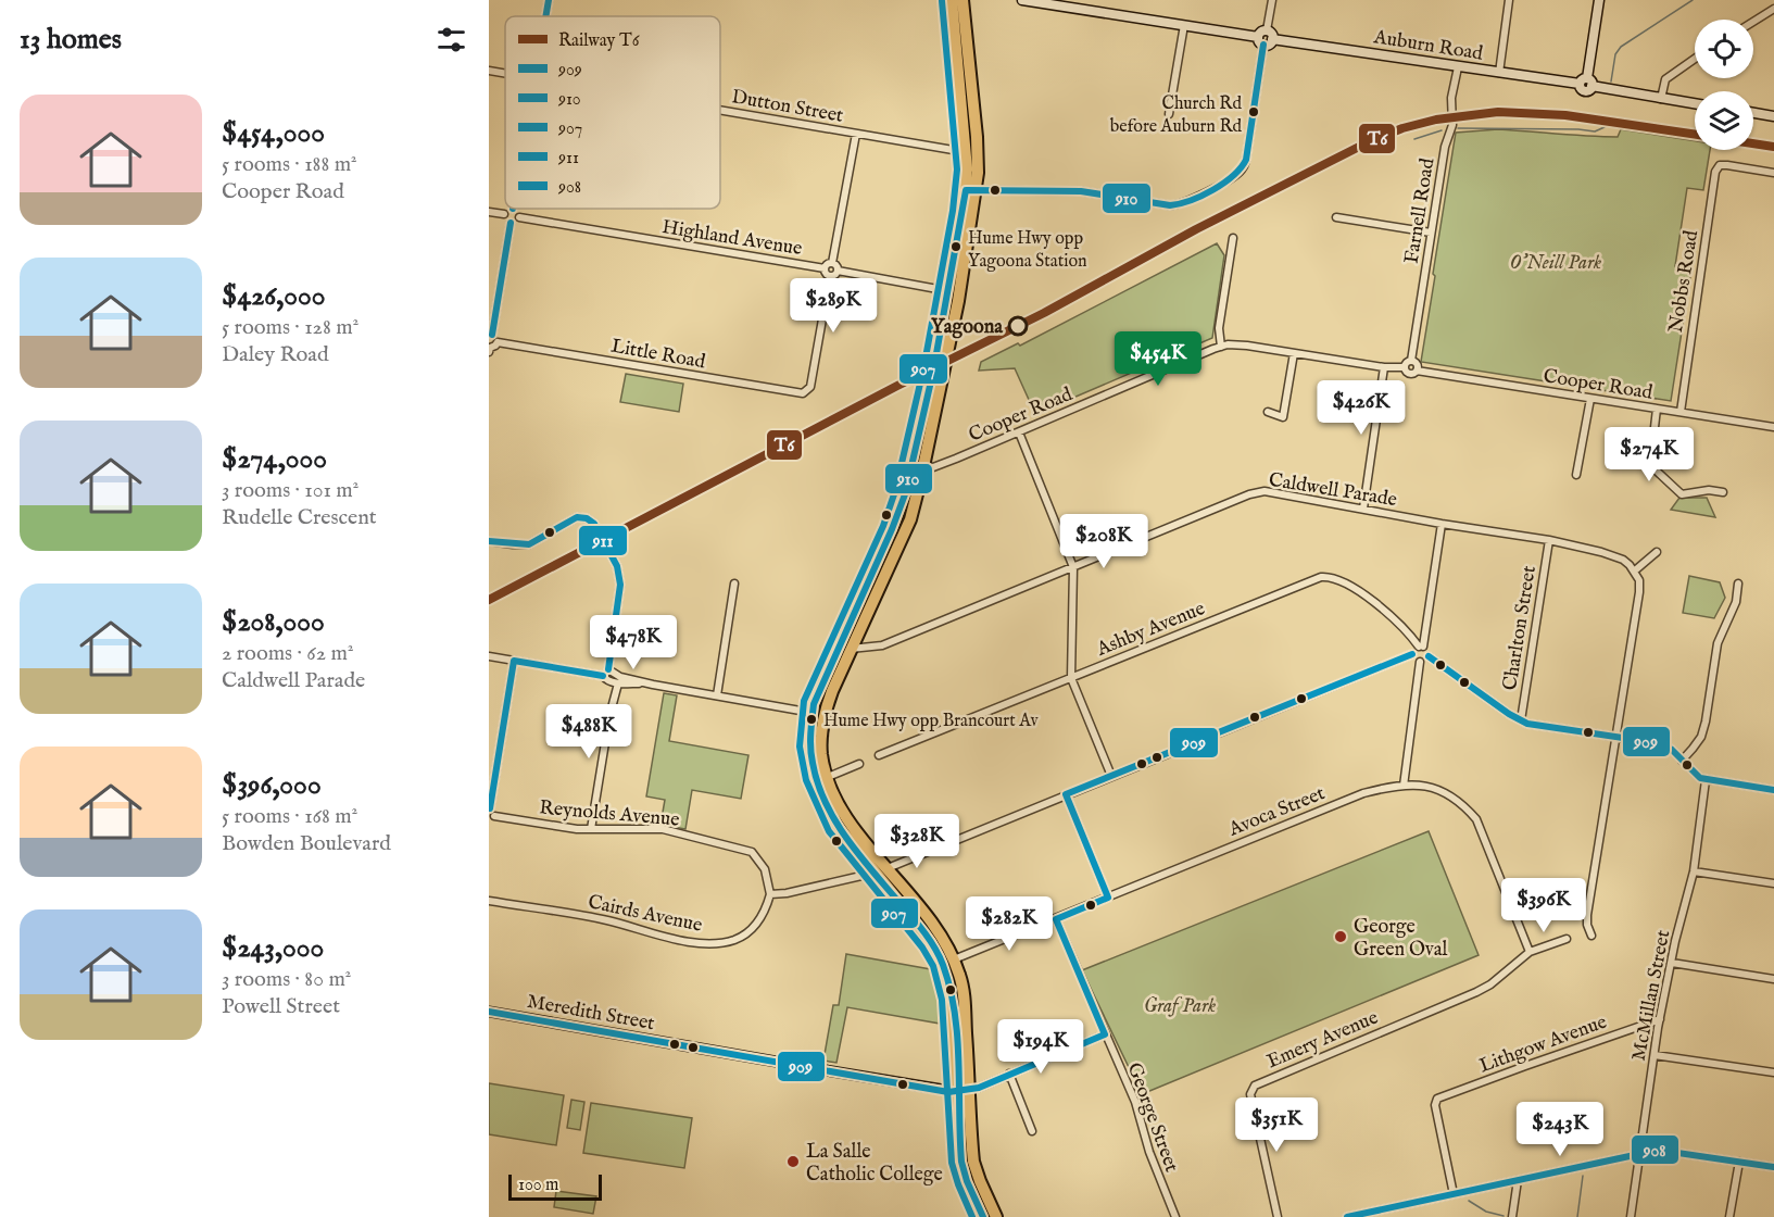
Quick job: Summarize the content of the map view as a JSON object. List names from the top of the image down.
{
  "streets": {
    "main road": ["Auburn Road", "Meredith Street"],
    "street": [
      "Dutton Street",
      "Farnell Road",
      "Highland Avenue",
      "Nobbs Road",
      "Little Road",
      "Cooper Road",
      "Caldwell Parade",
      "Ashby Avenue",
      "Charlton Street",
      "Avoca Street",
      "Reynolds Avenue",
      "Cairds Avenue",
      "McMillan Street",
      "Emery Avenue",
      "Lithgow Avenue",
      "George Street"
    ]
  },
  "crossings": [
    ["Auburn Road", "Farnell Road"],
    ["Farnell Road", "Cooper Road"],
    ["Highland Avenue", "Little Road"],
    ["Nobbs Road", "Cooper Road"],
    ["Caldwell Parade", "Charlton Street"],
    ["Avoca Street", "Emery Avenue"],
    ["Avoca Street", "George Street"],
    ["Reynolds Avenue", "Cairds Avenue"],
    ["McMillan Street", "Lithgow Avenue"]
  ],
  "parks": ["O'Neill Park", "Graf Park"],
  "places": [
    "Church Rd before Auburn Rd",
    "Hume Hwy opp Yagoona Station",
    "Yagoona",
    "Hume Hwy opp Brancourt Av",
    "George Green Oval",
    "La Salle Catholic College"
  ],
  "lines": [
    "transit line 911",
    "transit line 907",
    "transit line 910",
    "rail line T6",
    "transit line 909",
    "transit line 908"
  ],
  "legend": [
    "Railway T6",
    "909",
    "910",
    "907",
    "911",
    "908"
  ],
  "scale_bar": "100 m",
  "page": {
    "heading": "13 homes",
    "list": [
      {
        "name": "$454,000",
        "note": "5 rooms · 188 m² · Cooper Road"
      },
      {
        "name": "$426,000",
        "note": "5 rooms · 128 m² · Daley Road"
      },
      {
        "name": "$274,000",
        "note": "3 rooms · 101 m² · Rudelle Crescent"
      },
      {
        "name": "$208,000",
        "note": "2 rooms · 62 m² · Caldwell Parade"
      },
      {
        "name": "$396,000",
        "note": "5 rooms · 168 m² · Bowden Boulevard"
      },
      {
        "name": "$243,000",
        "note": "3 rooms · 80 m² · Powell Street"
      }
    ],
    "price": [
      "$289K",
      "$454K",
      "$426K",
      "$274K",
      "$208K",
      "$478K",
      "$488K",
      "$328K",
      "$396K",
      "$282K",
      "$194K",
      "$351K",
      "$243K"
    ],
    "scale": "100 m"
  }
}
